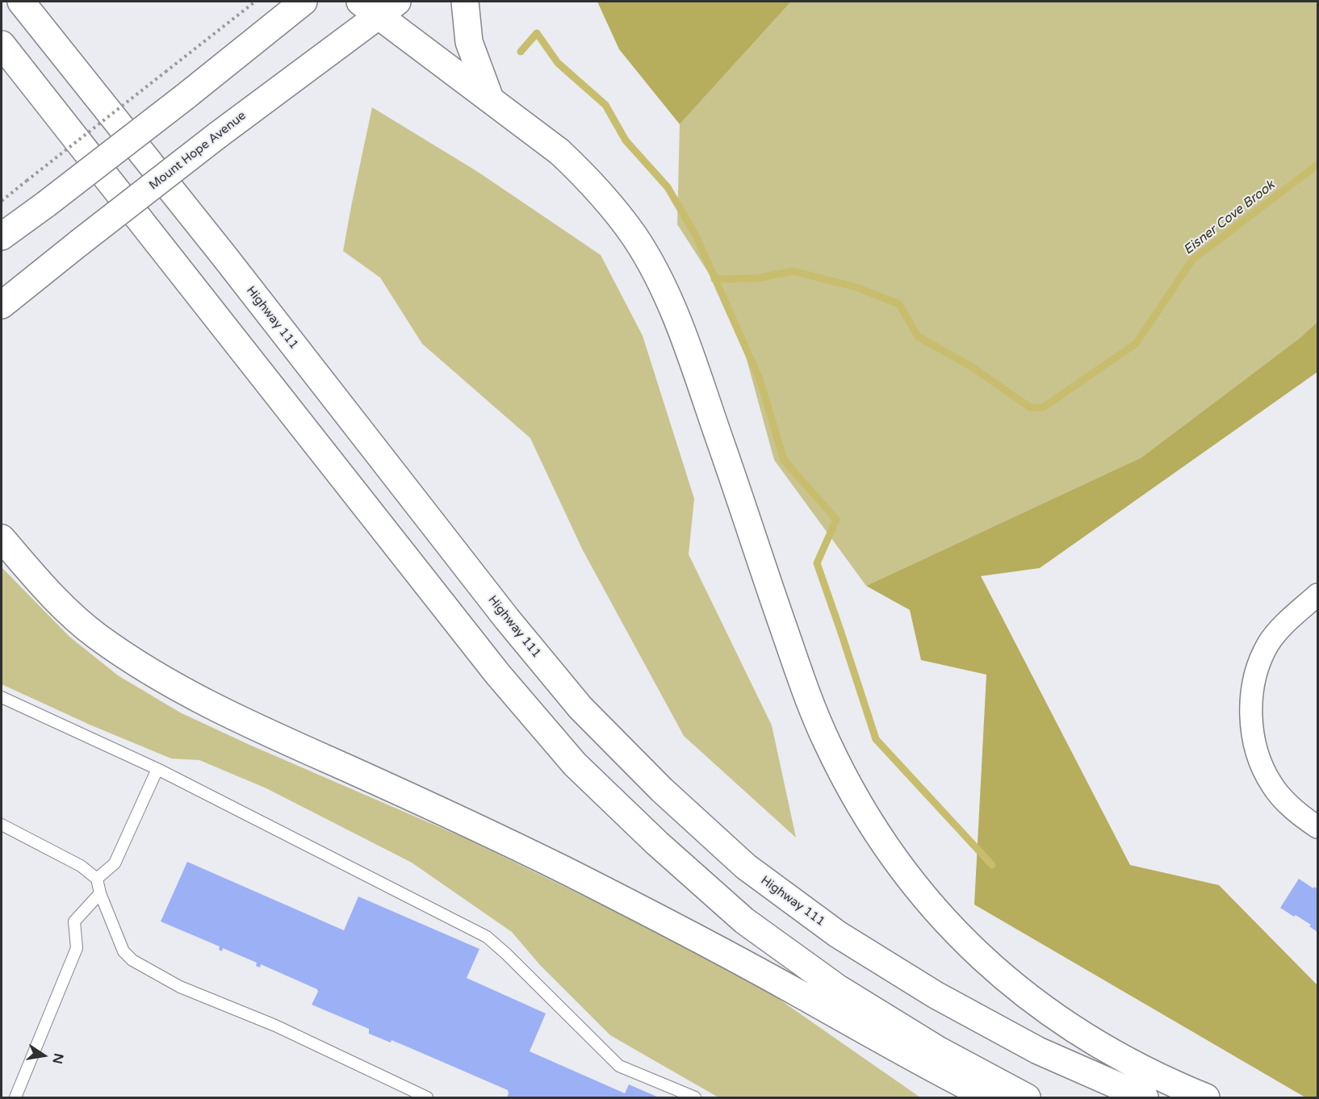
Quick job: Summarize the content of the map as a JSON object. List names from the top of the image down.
{
  "streets": {
    "main road": ["Mount Hope Avenue", "Highway 111"]
  },
  "water": ["Eisner Cove Brook"],
  "north": "right"
}
